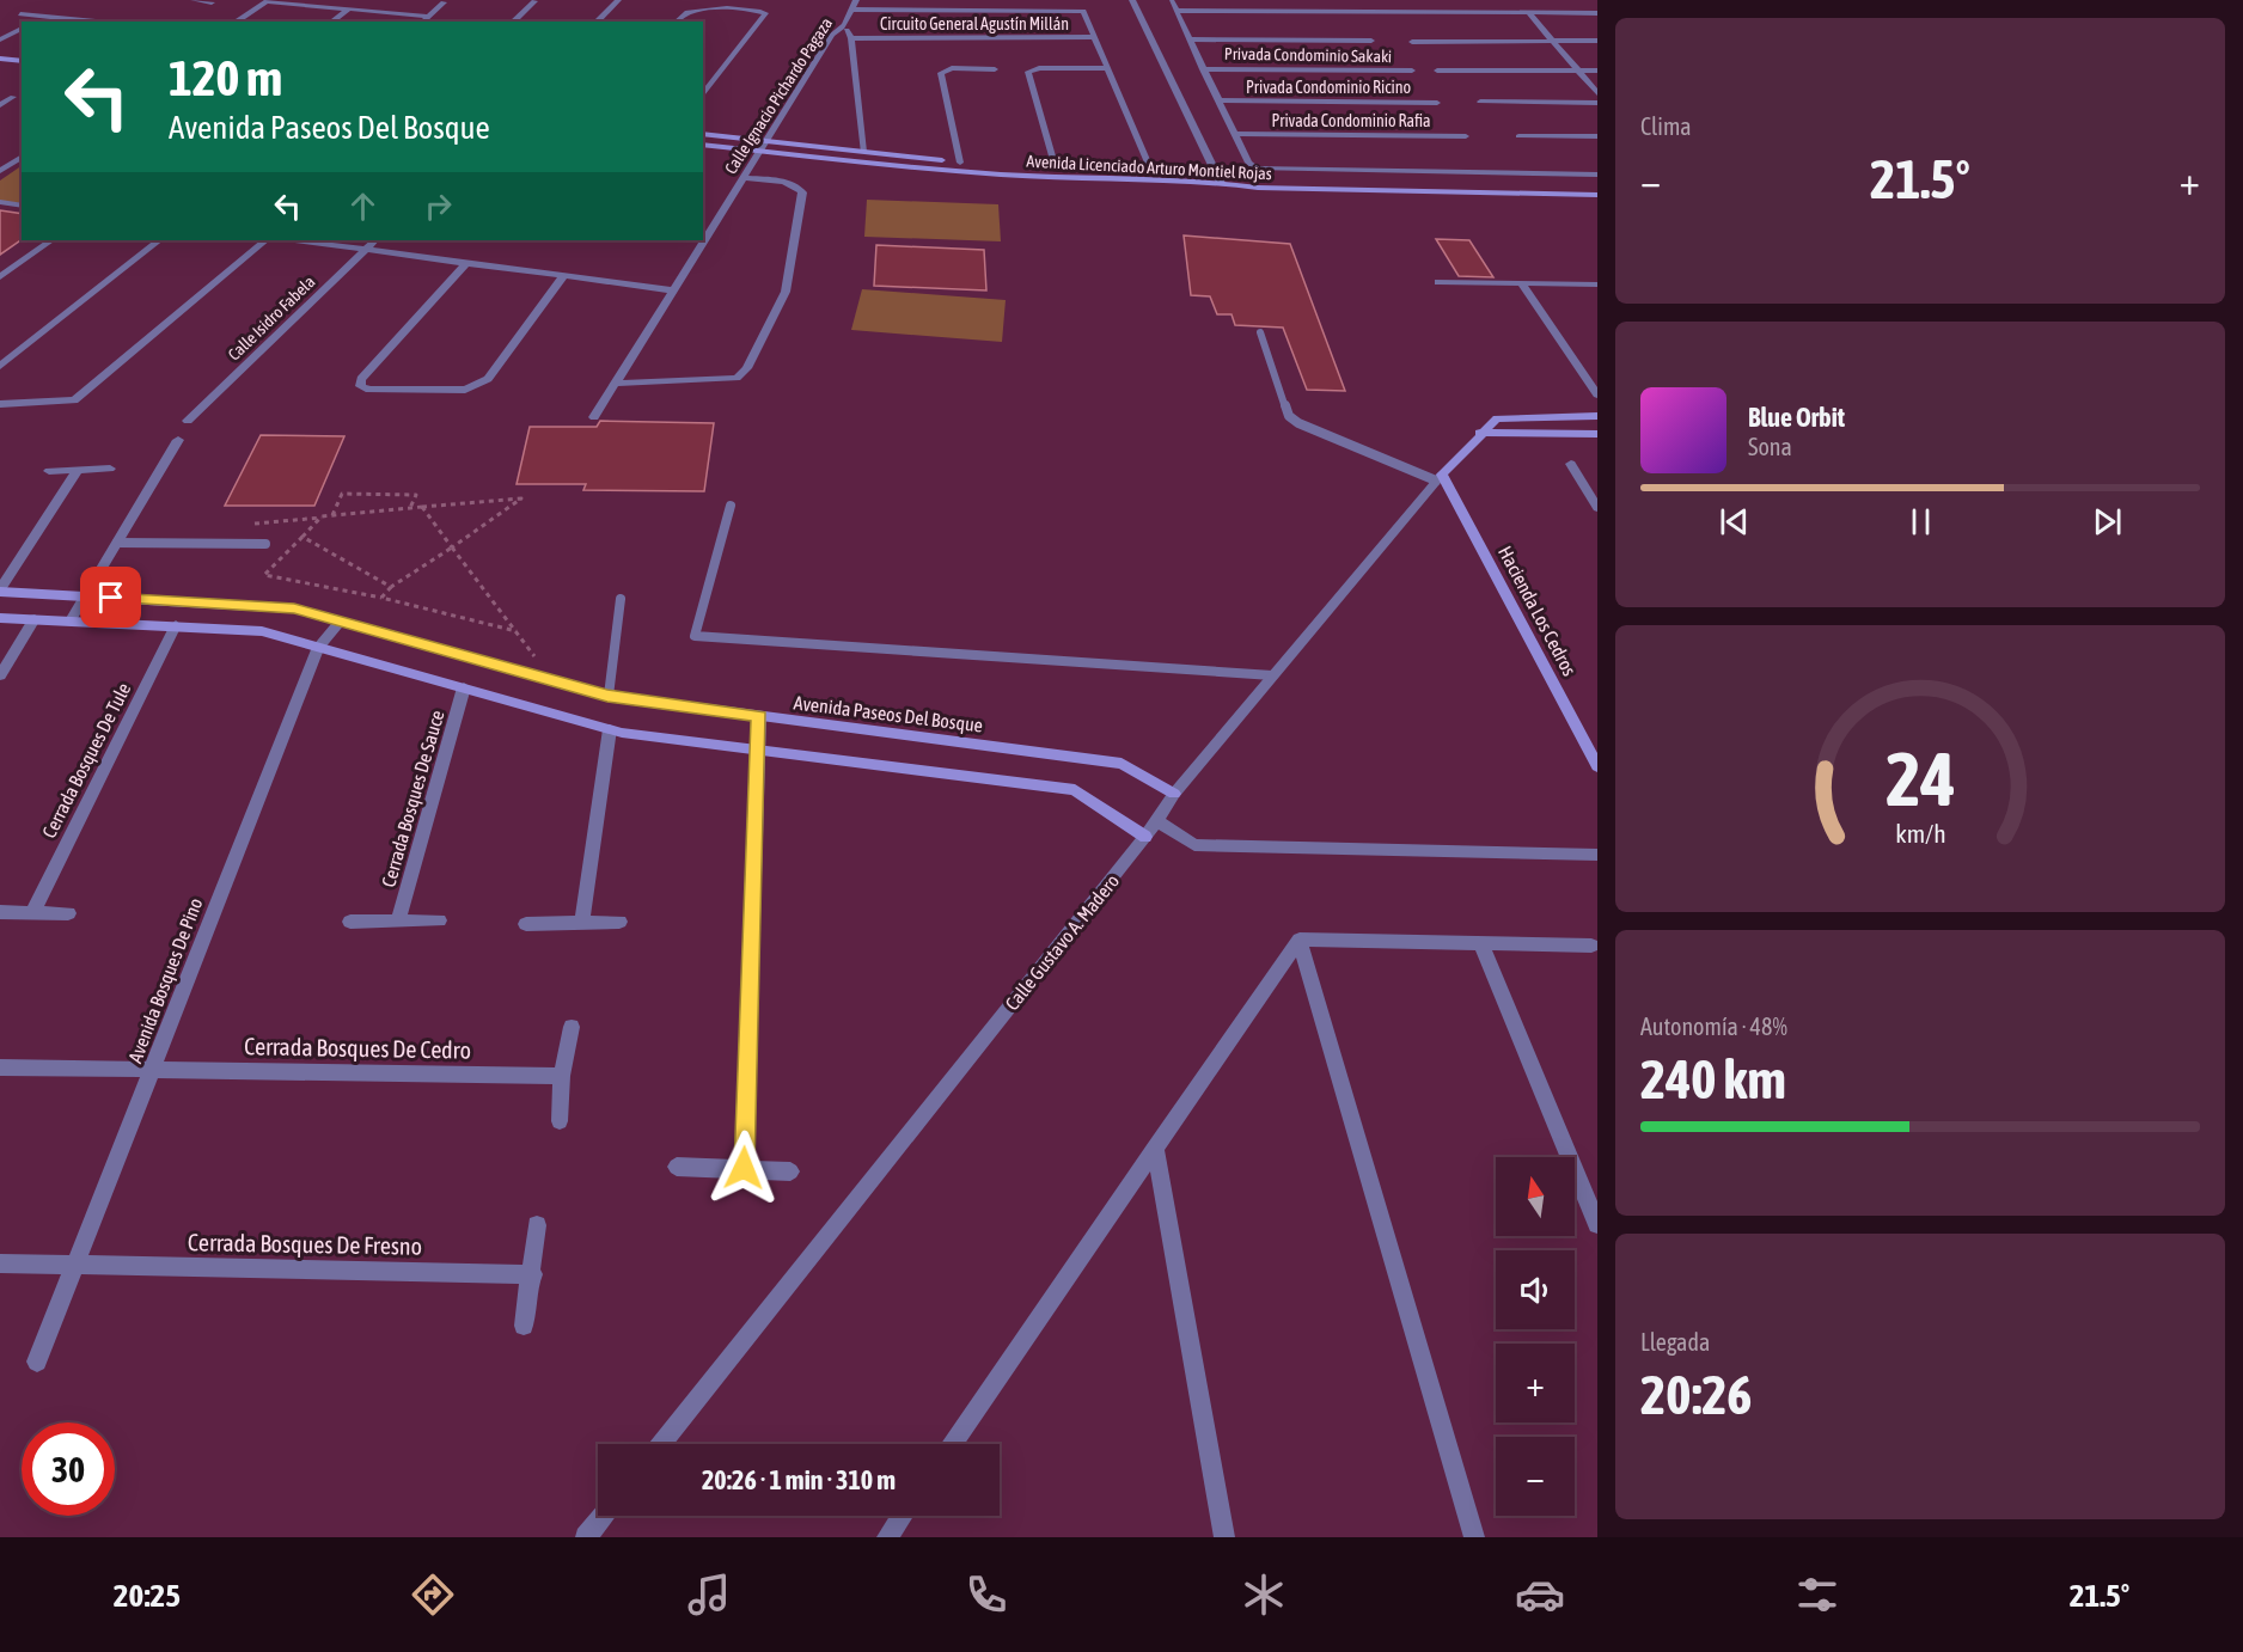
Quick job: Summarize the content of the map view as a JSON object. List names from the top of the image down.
{
  "streets": {
    "main road": [
      "Avenida Licenciado Arturo Montiel Rojas",
      "Hacienda Los Cedros",
      "Avenida Paseos Del Bosque",
      "Calle Gustavo A. Madero"
    ],
    "street": [
      "Circuito General Agustín Millán",
      "Privada Condominio Sakaki",
      "Privada Condominio Ricino",
      "Calle Ignacio Pichardo Pagaza",
      "Privada Condominio Rafia",
      "Calle Isidro Fabela",
      "Cerrada Bosques De Tule",
      "Cerrada Bosques De Sauce",
      "Avenida Bosques De Pino",
      "Cerrada Bosques De Cedro",
      "Cerrada Bosques De Fresno"
    ]
  },
  "crossings": [
    ["Circuito General Agustín Millán", "Calle Ignacio Pichardo Pagaza"],
    ["Calle Ignacio Pichardo Pagaza", "Avenida Licenciado Arturo Montiel Rojas"],
    ["Privada Condominio Rafia", "Avenida Licenciado Arturo Montiel Rojas"],
    ["Hacienda Los Cedros", "Calle Gustavo A. Madero"],
    ["Avenida Paseos Del Bosque", "Calle Gustavo A. Madero"],
    ["Avenida Paseos Del Bosque", "Avenida Bosques De Pino"],
    ["Avenida Bosques De Pino", "Cerrada Bosques De Cedro"],
    ["Avenida Bosques De Pino", "Cerrada Bosques De Fresno"]
  ],
  "north": "top",
  "page": {
    "tile": [
      "Clima",
      ["Autonomía · 48%", "240 km"],
      ["Llegada", "20:26"]
    ],
    "turn": ["120 m", "Avenida Paseos Del Bosque"],
    "heat": ["−", "21.5°", "+"],
    "song": ["Blue Orbit", "Sona"],
    "map_buttons": ["+", "−"],
    "limit": "30",
    "trip": "20:26 · 1 min · 310 m",
    "tabs": ["20:25", "21.5°"],
    "gauge": ["24", "km/h"]
  }
}
